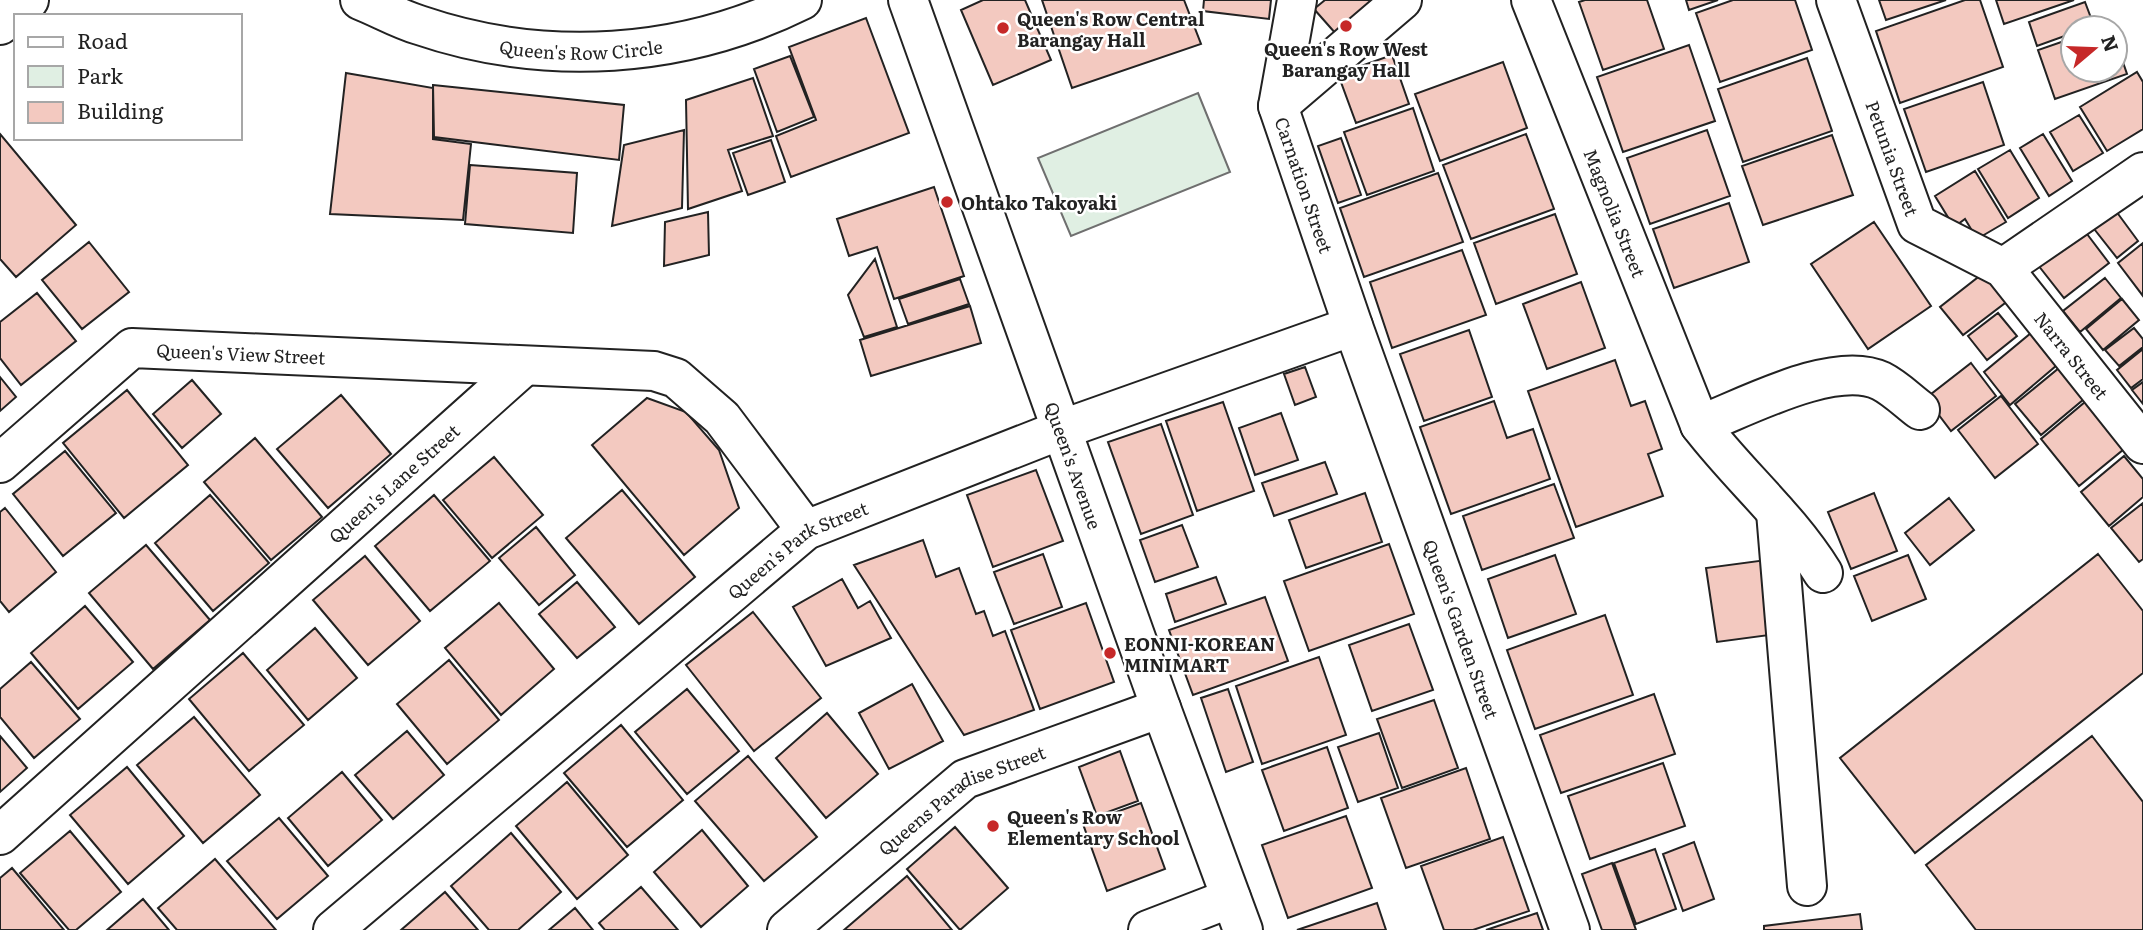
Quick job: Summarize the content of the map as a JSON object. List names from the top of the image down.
{
  "streets": {
    "street": [
      "Queen's Row Circle",
      "Petunia Street",
      "Carnation Street",
      "Magnolia Street",
      "Queen's View Street",
      "Narra Street",
      "Queen's Avenue",
      "Queen's Lane Street",
      "Queen's Park Street",
      "Queen's Garden Street",
      "Queens Paradise Street"
    ]
  },
  "crossings": [
    ["Petunia Street", "Narra Street"],
    ["Carnation Street", "Queen's Park Street"],
    ["Carnation Street", "Queen's Garden Street"],
    ["Queen's View Street", "Queen's Lane Street"],
    ["Queen's Avenue", "Queen's Park Street"],
    ["Queen's Avenue", "Queens Paradise Street"],
    ["Queen's Park Street", "Queen's Garden Street"]
  ],
  "places": [
    "Queen's Row West Barangay Hall",
    "Queen's Row Central Barangay Hall",
    "Ohtako Takoyaki",
    "EONNI-KOREAN MINIMART",
    "Queen's Row Elementary School"
  ],
  "legend": ["Road", "Park", "Building"],
  "north": "right"
}
